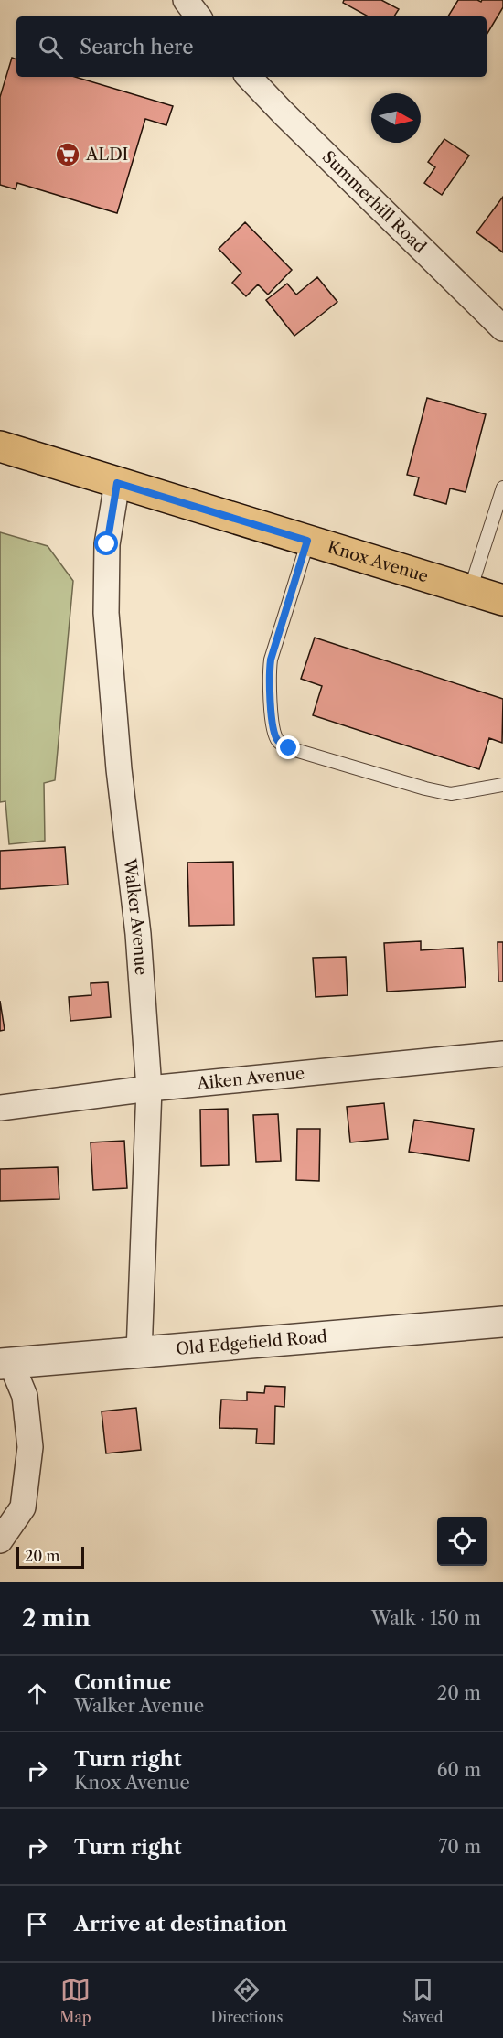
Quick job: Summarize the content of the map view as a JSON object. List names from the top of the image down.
{
  "streets": {
    "main road": ["Knox Avenue"],
    "street": [
      "Summerhill Road",
      "Walker Avenue",
      "Aiken Avenue",
      "Old Edgefield Road"
    ]
  },
  "crossings": [
    ["Knox Avenue", "Walker Avenue"],
    ["Walker Avenue", "Aiken Avenue"],
    ["Walker Avenue", "Old Edgefield Road"]
  ],
  "places": {
    "supermarket": ["ALDI"]
  },
  "scale_bar": "20 m",
  "north": "right",
  "page": {
    "search": "Search here",
    "scale": "20 m",
    "heading": ["2 min", "Walk · 150 m"],
    "list": [
      ["Continue", "Walker Avenue", "20 m"],
      ["Turn right", "Knox Avenue", "60 m"],
      ["Turn right", "70 m"],
      "Arrive at destination"
    ],
    "nav": ["Map", "Directions", "Saved"]
  }
}
